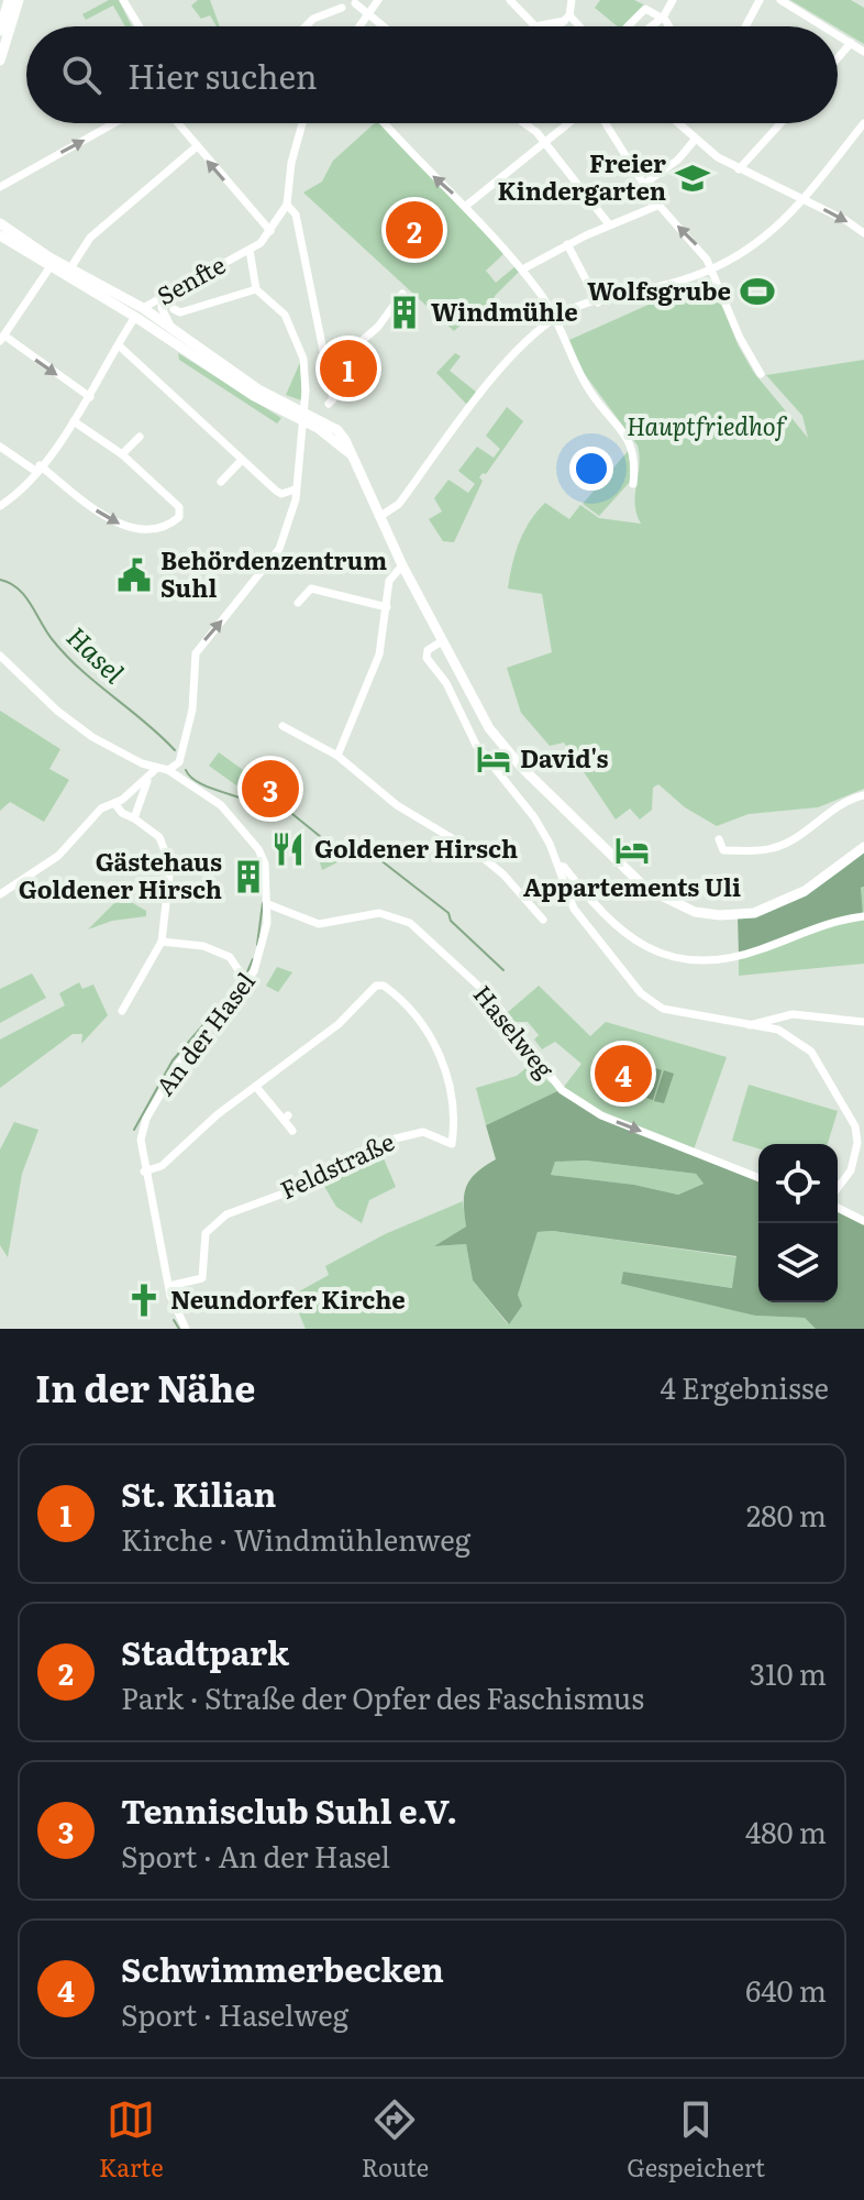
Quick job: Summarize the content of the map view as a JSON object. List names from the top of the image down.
{
  "streets": {
    "street": [
      "Senfte",
      "Haselweg",
      "An der Hasel",
      "Feldstraße"
    ]
  },
  "crossings": [
    ["Haselweg", "An der Hasel"],
    ["An der Hasel", "Feldstraße"]
  ],
  "one_way": ["Haselweg"],
  "water": ["Hasel"],
  "parks": ["Hauptfriedhof"],
  "places": {
    "school or university": ["Freier Kindergarten"],
    "sports": ["Wolfsgrube"],
    "building": ["Windmühle", "Gästehaus Goldener Hirsch"],
    "public building": ["Behördenzentrum Suhl"],
    "hotel": ["David's", "Appartements Uli"],
    "restaurant": ["Goldener Hirsch"],
    "church": ["Neundorfer Kirche"]
  },
  "page": {
    "search": "Hier suchen",
    "pins": [
      "2",
      "1",
      "3",
      "4"
    ],
    "heading": ["In der Nähe", "4 Ergebnisse"],
    "list": [
      {
        "mark": "1",
        "name": "St. Kilian",
        "note": "Kirche · Windmühlenweg",
        "value": "280 m"
      },
      {
        "mark": "2",
        "name": "Stadtpark",
        "note": "Park · Straße der Opfer des Faschismus",
        "value": "310 m"
      },
      {
        "mark": "3",
        "name": "Tennisclub Suhl e.V.",
        "note": "Sport · An der Hasel",
        "value": "480 m"
      },
      {
        "mark": "4",
        "name": "Schwimmerbecken",
        "note": "Sport · Haselweg",
        "value": "640 m"
      }
    ],
    "nav": ["Karte", "Route", "Gespeichert"]
  }
}
